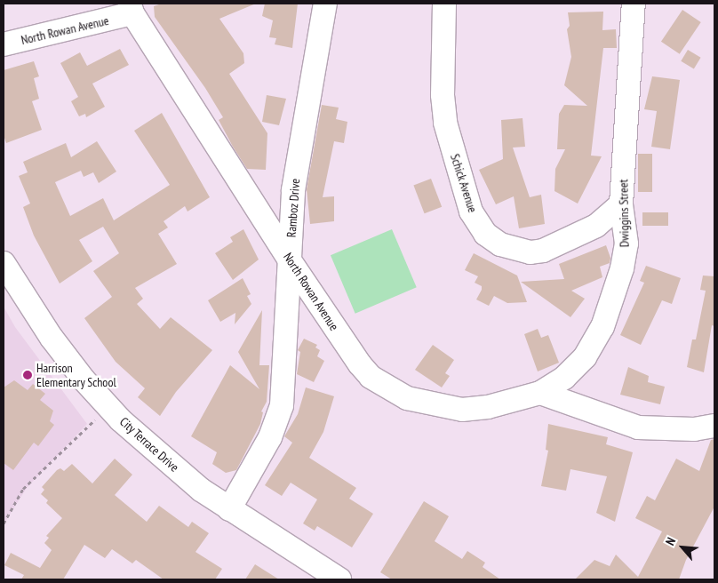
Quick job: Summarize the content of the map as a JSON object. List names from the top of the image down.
{
  "streets": {
    "street": [
      "North Rowan Avenue",
      "Schick Avenue",
      "Ramboz Drive",
      "Dwiggins Street",
      "City Terrace Drive"
    ]
  },
  "crossings": [
    ["North Rowan Avenue", "Ramboz Drive"],
    ["North Rowan Avenue", "Dwiggins Street"],
    ["Schick Avenue", "Dwiggins Street"],
    ["Ramboz Drive", "City Terrace Drive"]
  ],
  "places": ["Harrison Elementary School"],
  "north": "top left"
}
